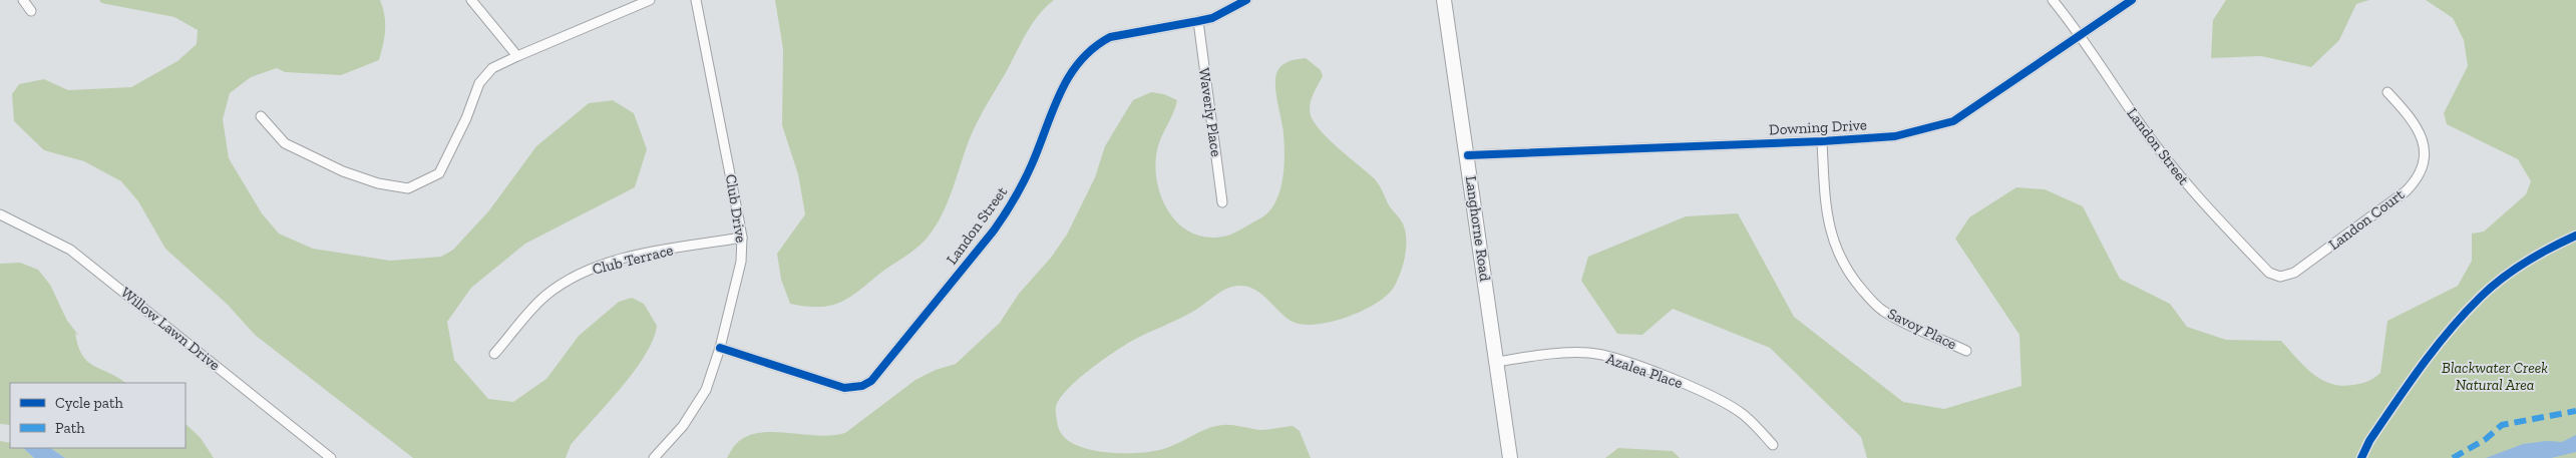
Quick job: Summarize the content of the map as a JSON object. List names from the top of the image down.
{
  "streets": {
    "main road": ["Langhorne Road"],
    "street": [
      "Waverly Place",
      "Downing Drive",
      "Landon Street",
      "Club Drive",
      "Landon Court",
      "Club Terrace",
      "Willow Lawn Drive",
      "Savoy Place",
      "Azalea Place"
    ]
  },
  "crossings": [
    ["Waverly Place", "Landon Street"],
    ["Downing Drive", "Landon Street"],
    ["Downing Drive", "Langhorne Road"],
    ["Downing Drive", "Savoy Place"],
    ["Landon Street", "Club Drive"],
    ["Landon Street", "Landon Court"],
    ["Club Drive", "Club Terrace"],
    ["Langhorne Road", "Azalea Place"]
  ],
  "parks": ["Blackwater Creek Natural Area"],
  "legend": ["Cycle path", "Path"]
}
